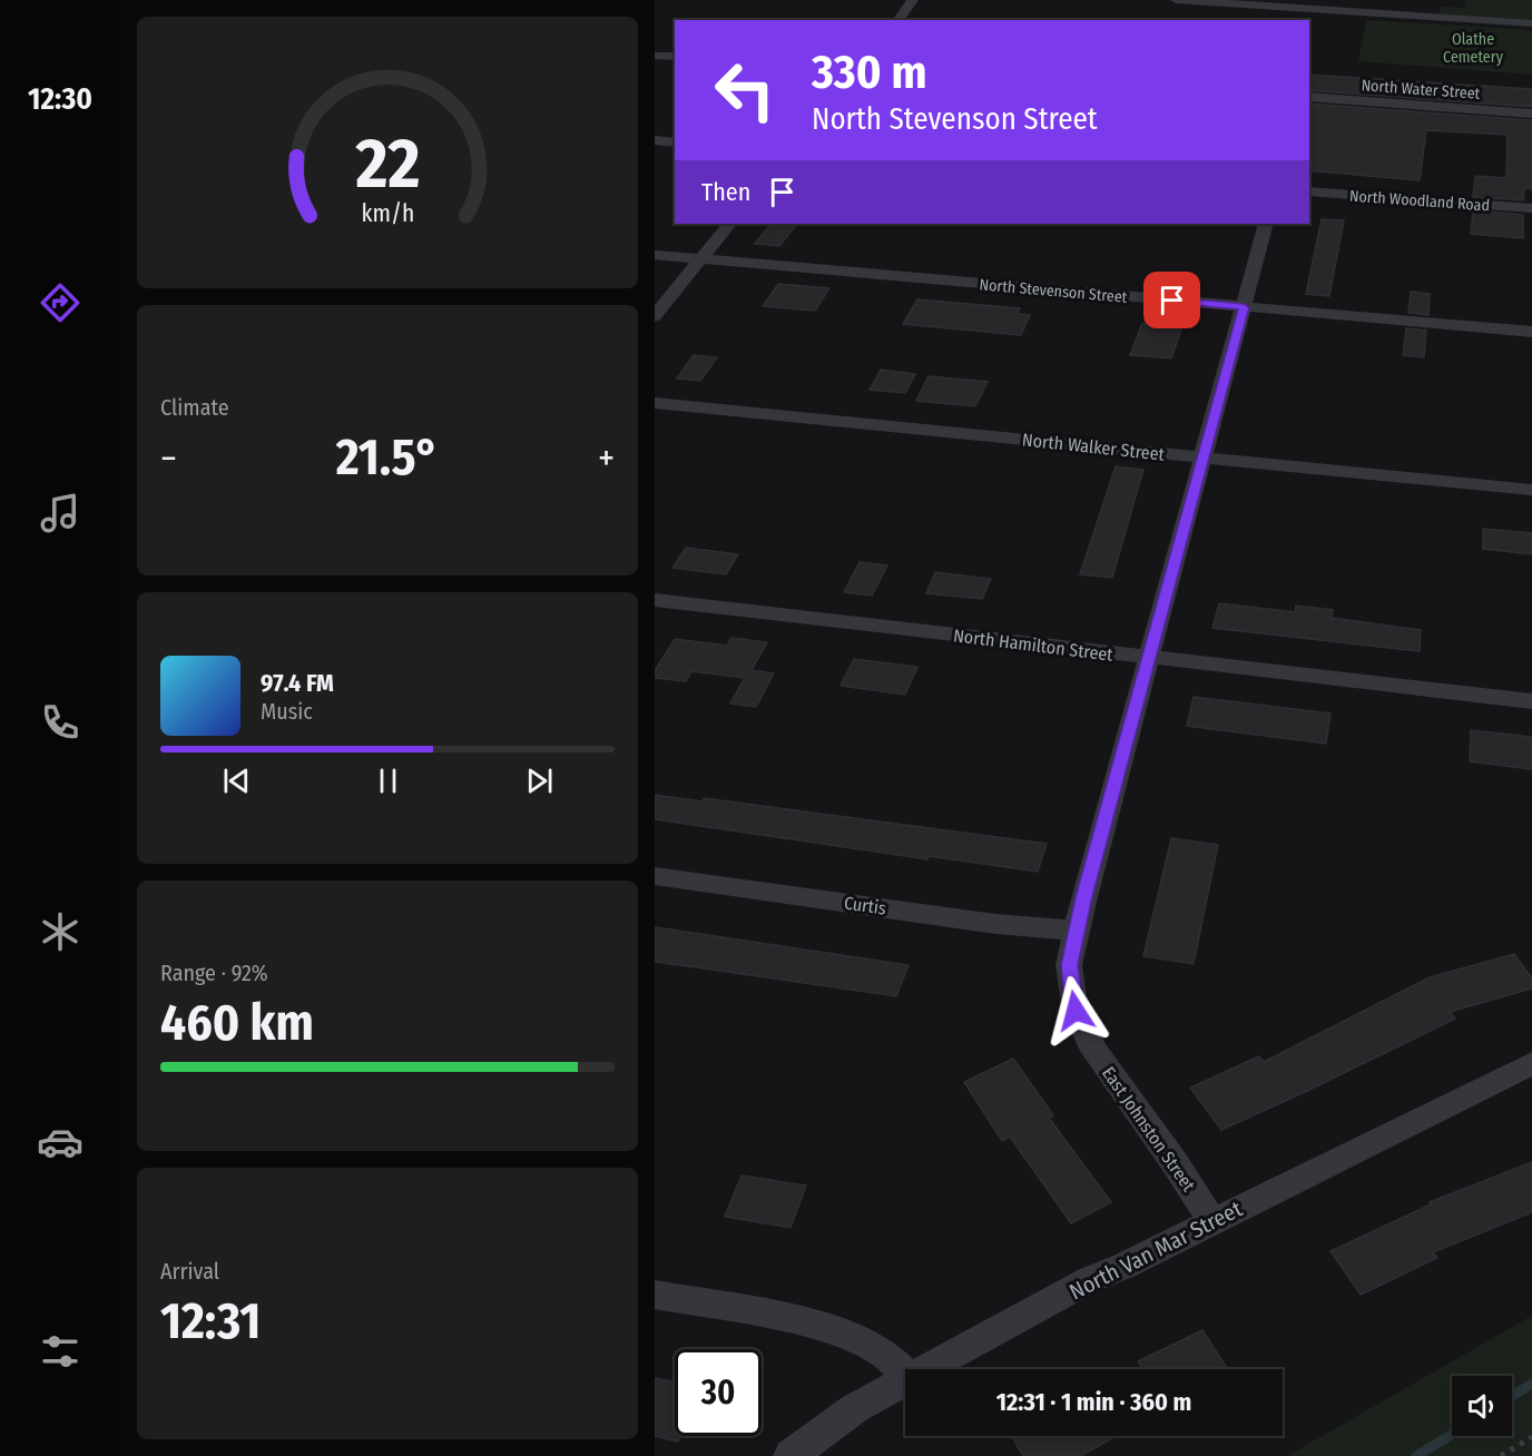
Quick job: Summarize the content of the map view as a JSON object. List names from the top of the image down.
{
  "streets": {
    "street": [
      "North Water Street",
      "North Woodland Road",
      "North Stevenson Street",
      "North Walker Street",
      "North Hamilton Street",
      "Curtis",
      "East Johnston Street",
      "North Van Mar Street"
    ]
  },
  "crossings": [
    ["North Stevenson Street", "East Johnston Street"],
    ["North Walker Street", "East Johnston Street"],
    ["North Hamilton Street", "East Johnston Street"],
    ["Curtis", "East Johnston Street"],
    ["East Johnston Street", "North Van Mar Street"]
  ],
  "parks": ["Olathe Cemetery"],
  "page": {
    "tabs": "12:30",
    "turn": ["330 m", "North Stevenson Street"],
    "then": "Then",
    "tile": [
      "Climate",
      ["Range · 92%", "460 km"],
      ["Arrival", "12:31"]
    ],
    "heat": ["−", "21.5°", "+"],
    "song": ["97.4 FM", "Music"],
    "limit": "30",
    "trip": "12:31 · 1 min · 360 m",
    "gauge": ["22", "km/h"]
  }
}
